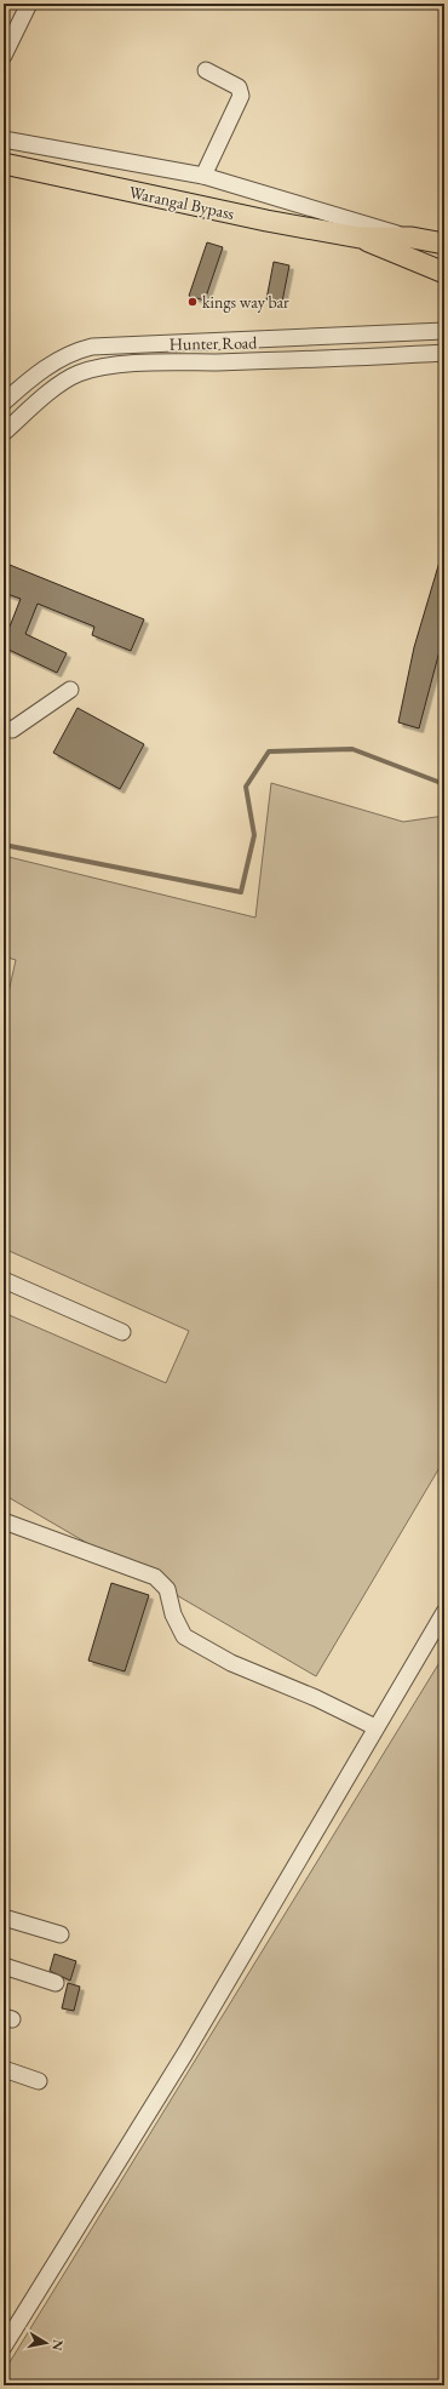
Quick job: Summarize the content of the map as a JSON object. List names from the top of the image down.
{
  "streets": {
    "main road": ["Warangal Bypass"],
    "street": ["Hunter Road"]
  },
  "places": ["kings way bar"],
  "north": "right"
}
